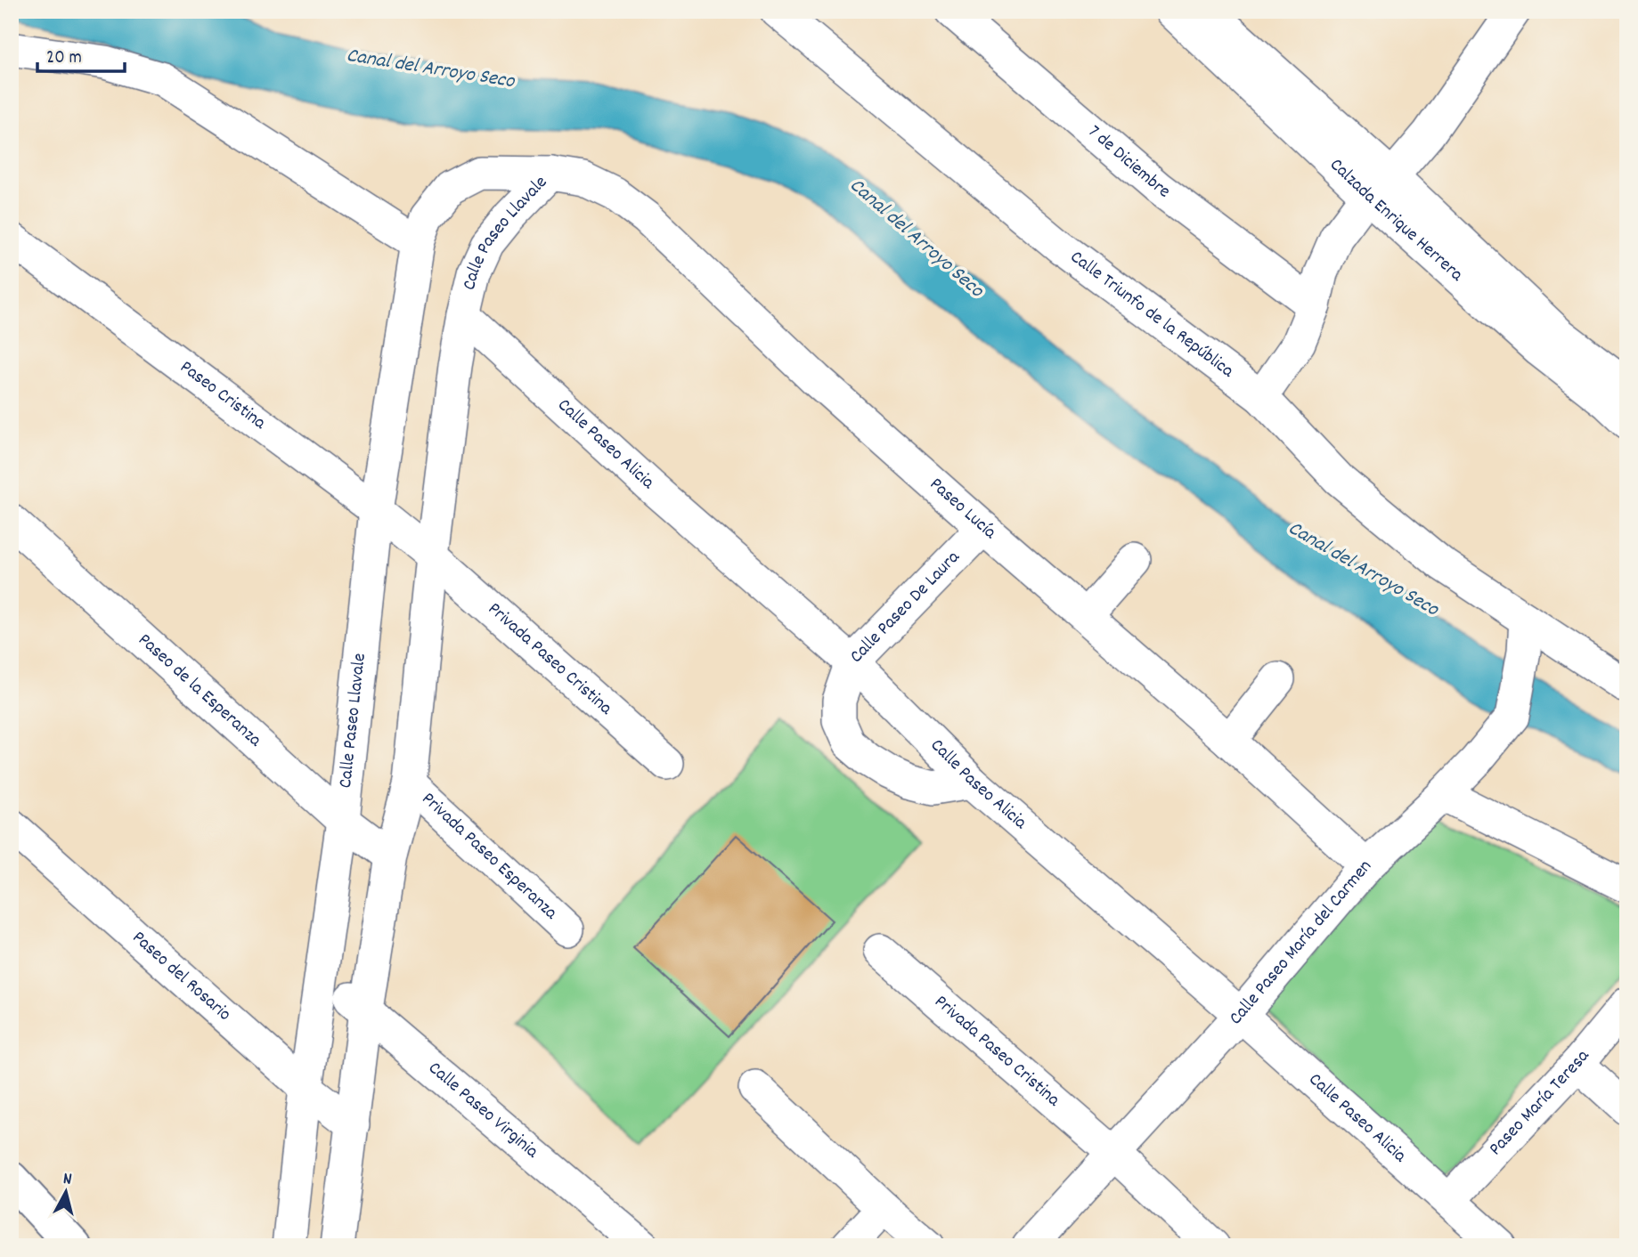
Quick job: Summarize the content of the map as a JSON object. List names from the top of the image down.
{
  "streets": {
    "street": [
      "7 de Diciembre",
      "Calzada Enrique Herrera",
      "Calle Paseo Llavale",
      "Calle Triunfo de la República",
      "Paseo Cristina",
      "Calle Paseo Alicia",
      "Paseo Lucía",
      "Calle Paseo De Laura",
      "Privada Paseo Cristina",
      "Paseo de la Esperanza",
      "Privada Paseo Esperanza",
      "Calle Paseo María del Carmen",
      "Paseo del Rosario",
      "Paseo María Teresa",
      "Calle Paseo Virginia"
    ]
  },
  "crossings": [
    ["Calle Paseo Llavale", "Paseo Cristina"],
    ["Calle Paseo Llavale", "Calle Paseo Alicia"],
    ["Calle Paseo Llavale", "Paseo Lucía"],
    ["Calle Paseo Llavale", "Privada Paseo Cristina"],
    ["Calle Paseo Llavale", "Paseo de la Esperanza"],
    ["Calle Paseo Llavale", "Privada Paseo Esperanza"],
    ["Calle Paseo Llavale", "Paseo del Rosario"],
    ["Calle Paseo Llavale", "Calle Paseo Virginia"],
    ["Calle Triunfo de la República", "Calle Paseo María del Carmen"],
    ["Paseo Cristina", "Privada Paseo Cristina"],
    ["Calle Paseo Alicia", "Calle Paseo De Laura"],
    ["Calle Paseo Alicia", "Calle Paseo María del Carmen"],
    ["Calle Paseo Alicia", "Paseo María Teresa"],
    ["Paseo Lucía", "Calle Paseo De Laura"],
    ["Paseo Lucía", "Calle Paseo María del Carmen"],
    ["Privada Paseo Cristina", "Calle Paseo María del Carmen"]
  ],
  "water": ["Canal del Arroyo Seco"],
  "scale_bar": "20 m",
  "north": "top"
}
